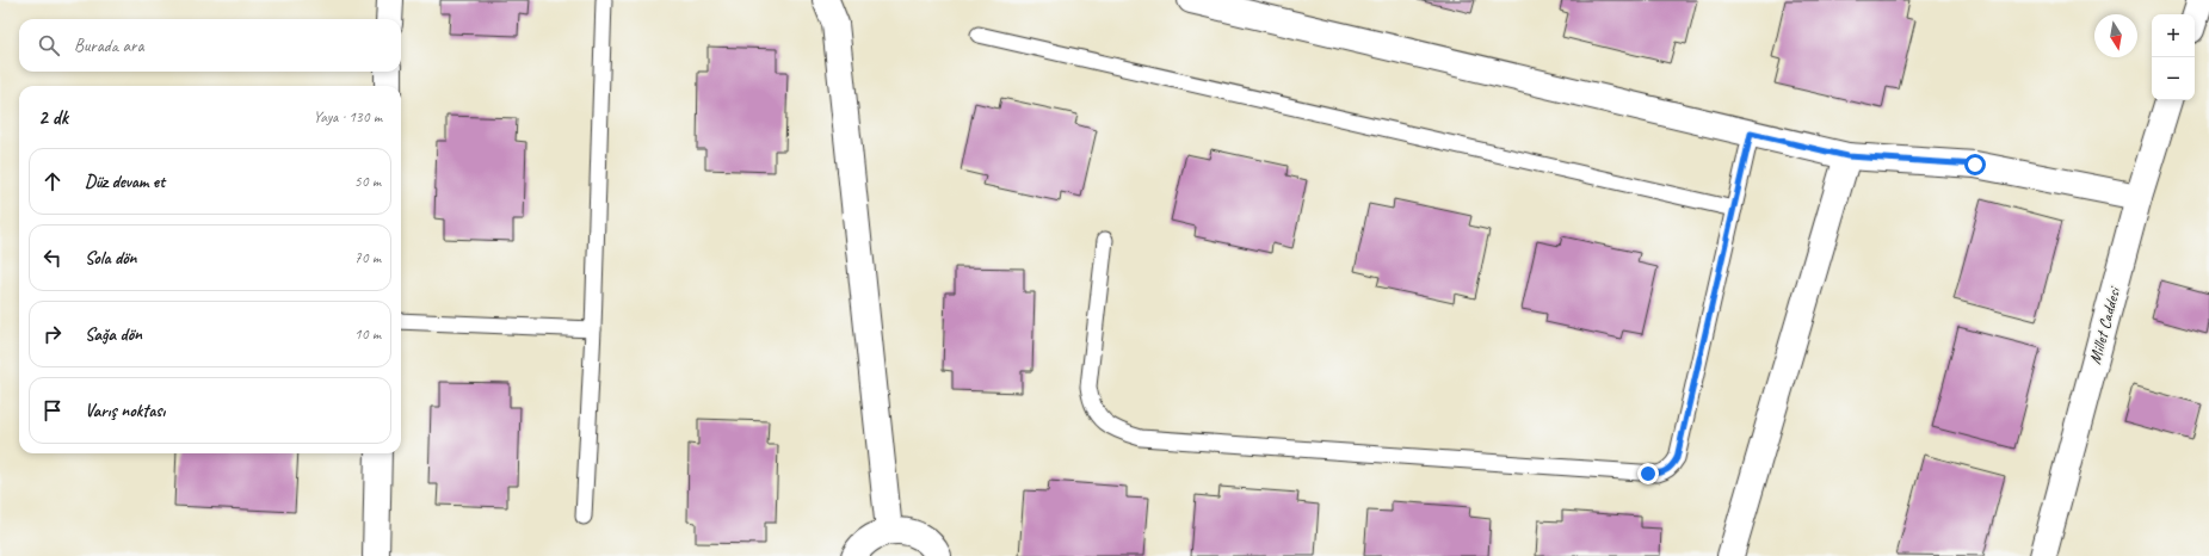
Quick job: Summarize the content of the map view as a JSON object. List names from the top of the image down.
{
  "streets": {
    "street": ["Millet Caddesi"]
  },
  "north": "bottom",
  "page": {
    "map_buttons": ["+", "−"],
    "search": "Burada ara",
    "heading": ["2 dk", "Yaya · 130 m"],
    "list": [
      ["Düz devam et", "50 m"],
      ["Sola dön", "70 m"],
      ["Sağa dön", "10 m"],
      "Varış noktası"
    ]
  }
}
